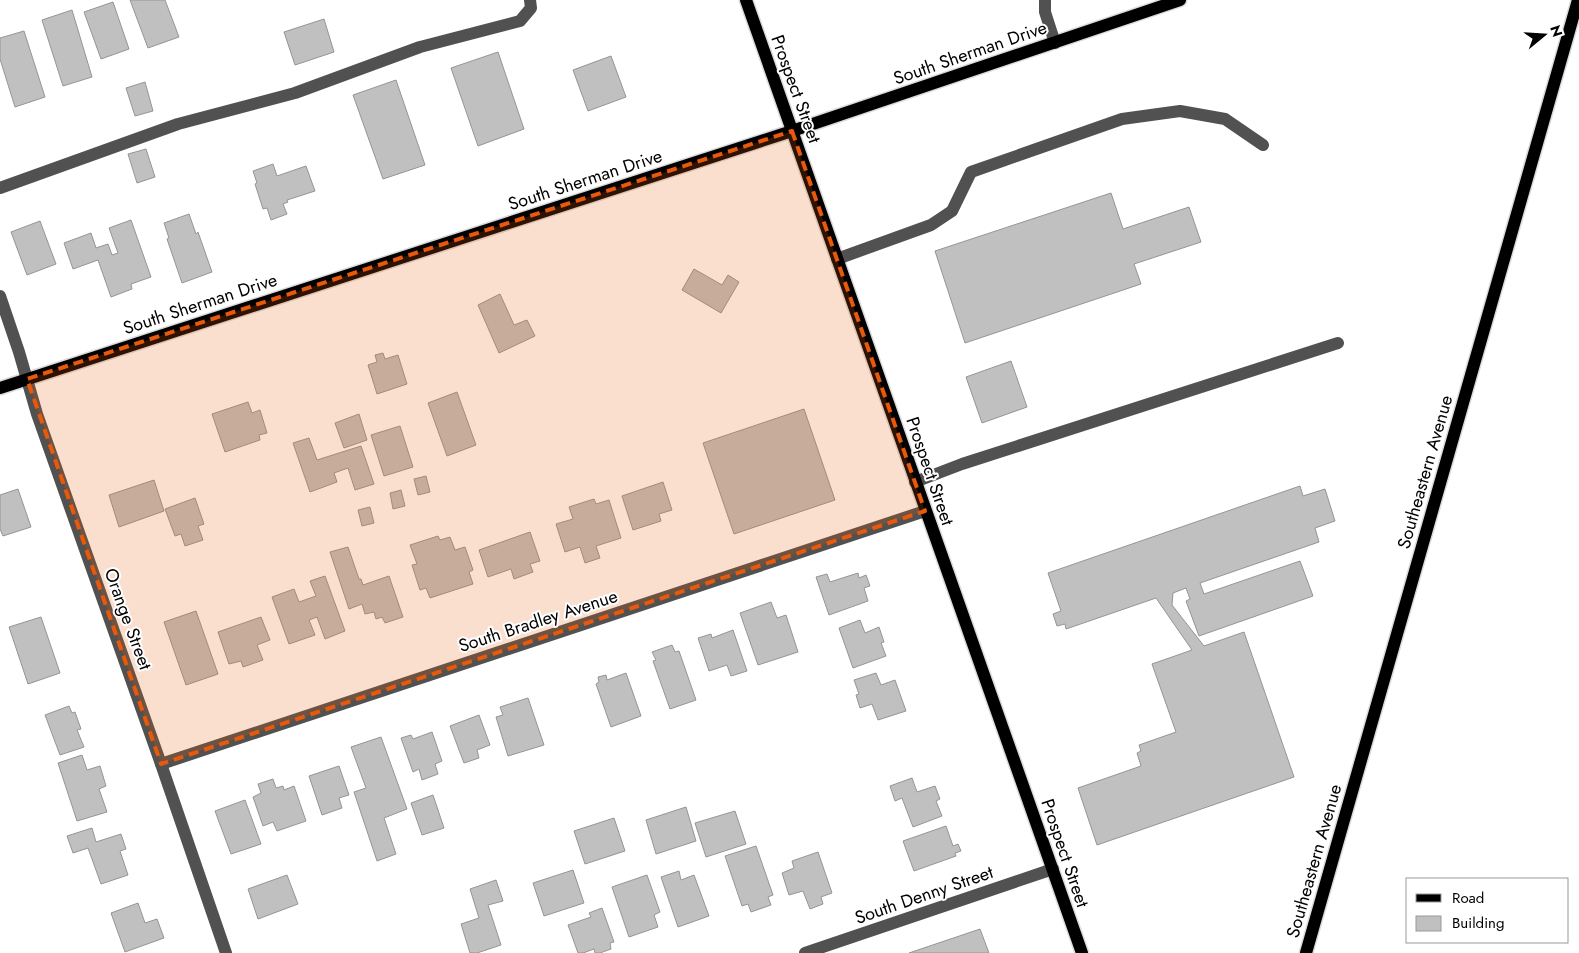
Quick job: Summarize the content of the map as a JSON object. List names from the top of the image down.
{
  "streets": {
    "main road": ["South Sherman Drive", "Prospect Street", "Southeastern Avenue"],
    "street": ["Orange Street", "South Bradley Avenue", "South Denny Street"]
  },
  "crossings": [
    ["South Sherman Drive", "Prospect Street"],
    ["South Sherman Drive", "Orange Street"],
    ["Prospect Street", "South Bradley Avenue"],
    ["Prospect Street", "South Denny Street"],
    ["Orange Street", "South Bradley Avenue"]
  ],
  "legend": ["Road", "Building"],
  "north": "right"
}
